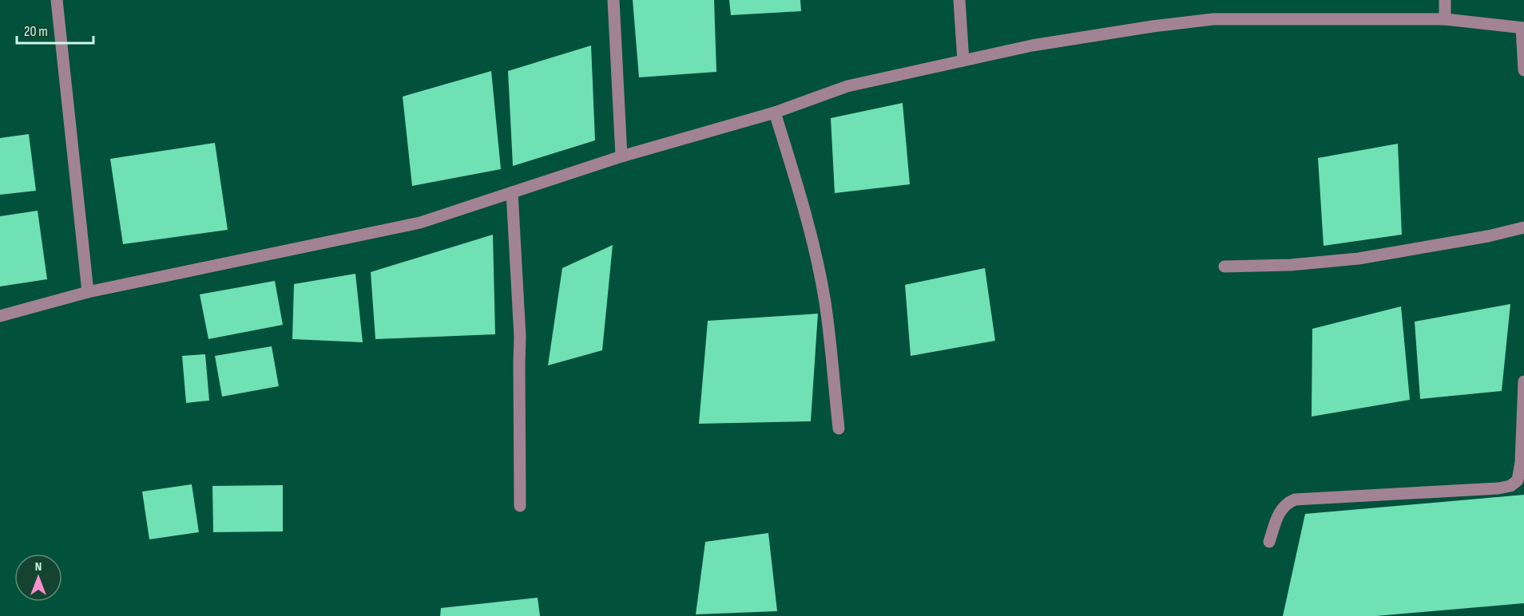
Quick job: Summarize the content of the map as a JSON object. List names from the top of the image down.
{
  "scale_bar": "20 m",
  "north": "top"
}
